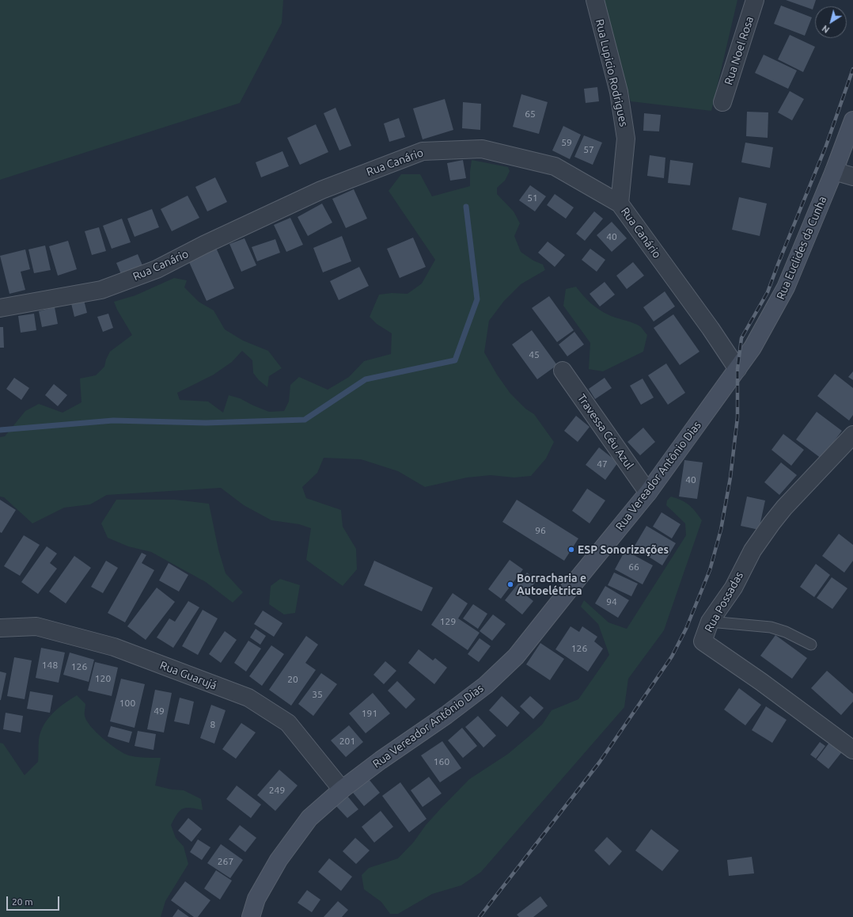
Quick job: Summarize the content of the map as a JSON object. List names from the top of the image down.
{
  "streets": {
    "street": [
      "Rua Noel Rosa",
      "Rua Lupicio Rodrigues",
      "Rua Canário",
      "Rua Euclides da Cunha",
      "Travessa Céu Azul",
      "Rua Vereador Antônio Dias",
      "Rua Possadas",
      "Rua Guarujá"
    ]
  },
  "crossings": [
    ["Rua Lupicio Rodrigues", "Rua Canário"],
    ["Rua Canário", "Rua Euclides da Cunha"],
    ["Rua Canário", "Rua Vereador Antônio Dias"],
    ["Rua Euclides da Cunha", "Rua Vereador Antônio Dias"],
    ["Travessa Céu Azul", "Rua Vereador Antônio Dias"],
    ["Rua Vereador Antônio Dias", "Rua Guarujá"]
  ],
  "places": ["ESP Sonorizações", "Borracharia e Autoelétrica"],
  "house_numbers": [
    "65",
    "59",
    "57",
    "51",
    "40",
    "45",
    "47",
    "40",
    "96",
    "66",
    "94",
    "129",
    "126",
    "148",
    "126",
    "120",
    "20",
    "35",
    "100",
    "49",
    "191",
    "8",
    "201",
    "160",
    "249",
    "267"
  ],
  "scale_bar": "20 m",
  "north": "bottom left"
}
